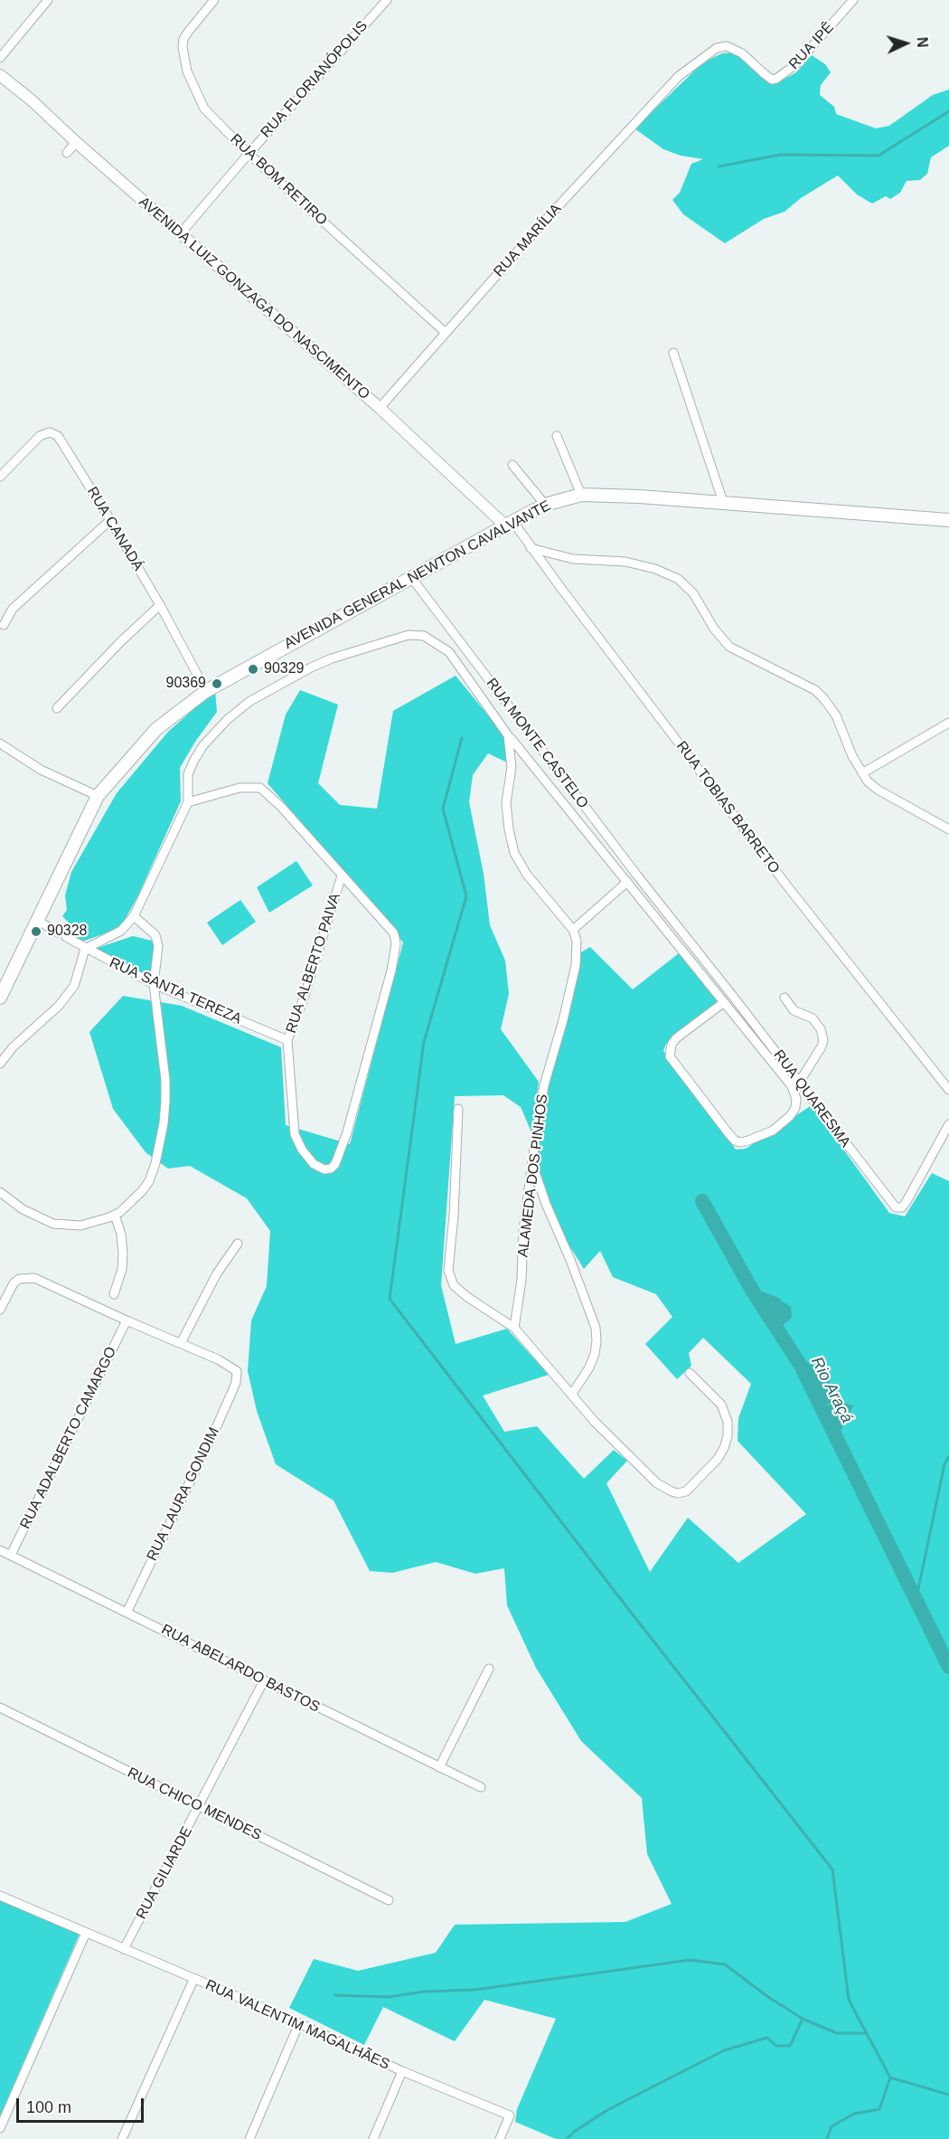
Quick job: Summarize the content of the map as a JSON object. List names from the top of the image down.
{
  "streets": {
    "main road": ["AVENIDA LUIZ GONZAGA DO NASCIMENTO", "AVENIDA GENERAL NEWTON CAVALVANTE"],
    "street": [
      "RUA IPÊ",
      "RUA FLORIANÓPOLIS",
      "RUA BOM RETIRO",
      "RUA MARÍLIA",
      "RUA CANADÁ",
      "RUA MONTE CASTELO",
      "RUA TOBIAS BARRETO",
      "RUA ALBERTO PAIVA",
      "RUA SANTA TEREZA",
      "RUA QUARESMA",
      "ALAMEDA DOS PINHOS",
      "RUA ADALBERTO CAMARGO",
      "RUA LAURA GONDIM",
      "RUA ABELARDO BASTOS",
      "RUA CHICO MENDES",
      "RUA GILIARDE",
      "RUA VALENTIM MAGALHÃES"
    ]
  },
  "crossings": [
    ["RUA IPÊ", "RUA MARÍLIA"],
    ["RUA FLORIANÓPOLIS", "RUA BOM RETIRO"],
    ["RUA FLORIANÓPOLIS", "AVENIDA LUIZ GONZAGA DO NASCIMENTO"],
    ["RUA BOM RETIRO", "RUA MARÍLIA"],
    ["RUA MARÍLIA", "AVENIDA LUIZ GONZAGA DO NASCIMENTO"],
    ["AVENIDA LUIZ GONZAGA DO NASCIMENTO", "AVENIDA GENERAL NEWTON CAVALVANTE"],
    ["AVENIDA LUIZ GONZAGA DO NASCIMENTO", "RUA TOBIAS BARRETO"],
    ["RUA CANADÁ", "AVENIDA GENERAL NEWTON CAVALVANTE"],
    ["AVENIDA GENERAL NEWTON CAVALVANTE", "RUA MONTE CASTELO"],
    ["AVENIDA GENERAL NEWTON CAVALVANTE", "RUA TOBIAS BARRETO"],
    ["RUA MONTE CASTELO", "RUA QUARESMA"],
    ["RUA ALBERTO PAIVA", "RUA SANTA TEREZA"],
    ["RUA ADALBERTO CAMARGO", "RUA ABELARDO BASTOS"],
    ["RUA LAURA GONDIM", "RUA ABELARDO BASTOS"],
    ["RUA ABELARDO BASTOS", "RUA GILIARDE"],
    ["RUA CHICO MENDES", "RUA GILIARDE"],
    ["RUA GILIARDE", "RUA VALENTIM MAGALHÃES"]
  ],
  "water": ["Rio Araçá"],
  "places": ["90329", "90369", "90328"],
  "scale_bar": "100 m",
  "north": "right"
}
